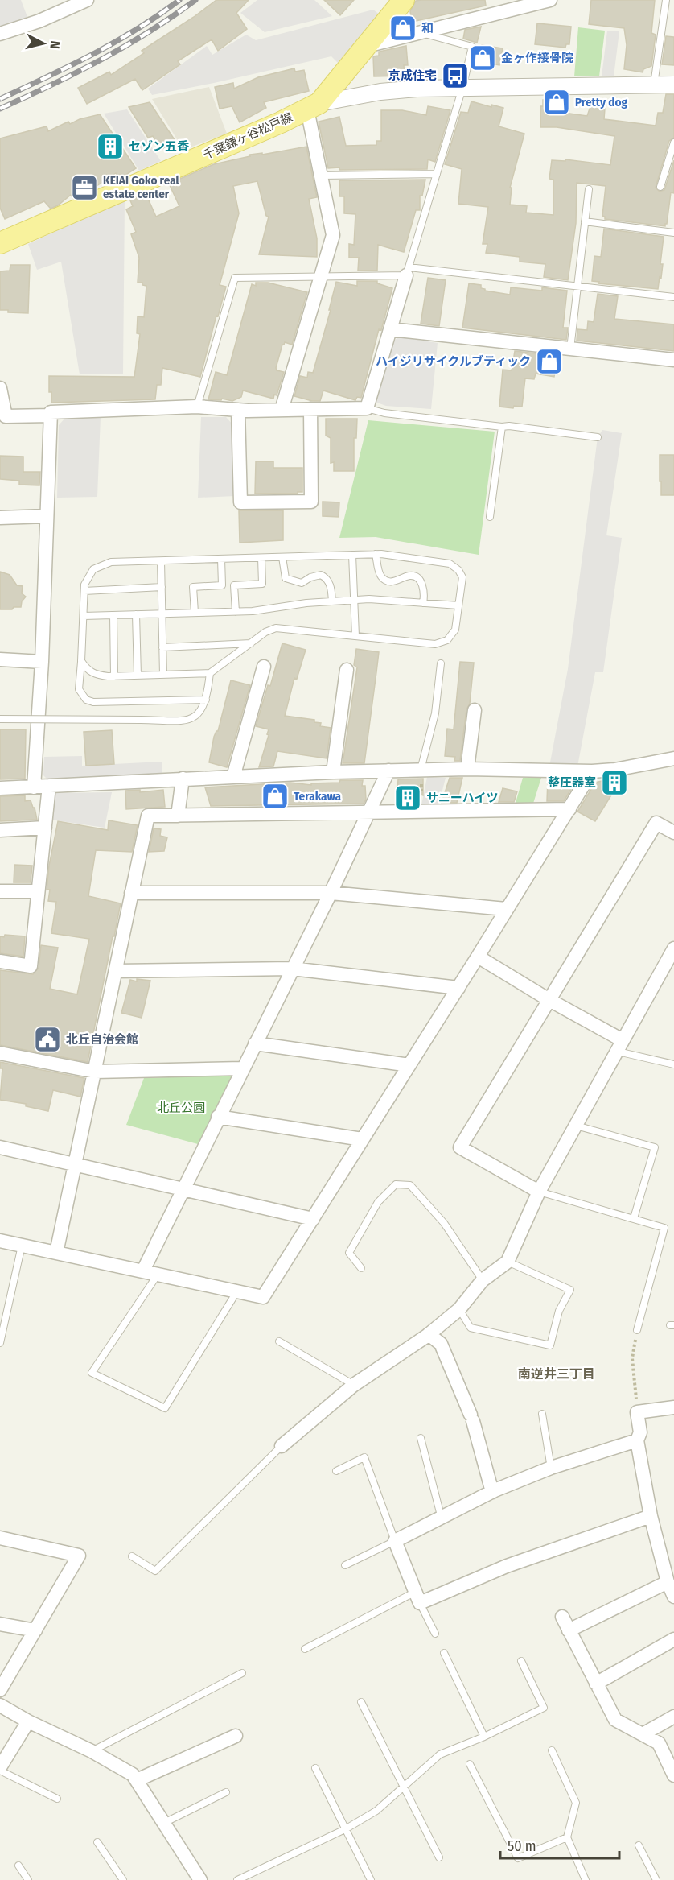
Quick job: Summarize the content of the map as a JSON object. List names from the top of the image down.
{
  "streets": {
    "main road": ["千葉鎌ヶ谷松戸線"]
  },
  "districts": ["南逆井三丁目"],
  "parks": ["北丘公園"],
  "places": {
    "shop": [
      "和",
      "金ヶ作接骨院",
      "Pretty dog",
      "ハイジリサイクルブティック",
      "Terakawa"
    ],
    "bus stop": ["京成住宅"],
    "building": ["セゾン五香", "整圧器室", "サニーハイツ"],
    "office": ["KEIAI Goko real estate center"],
    "public building": ["北丘自治会館"]
  },
  "scale_bar": "50 m",
  "north": "right"
}
